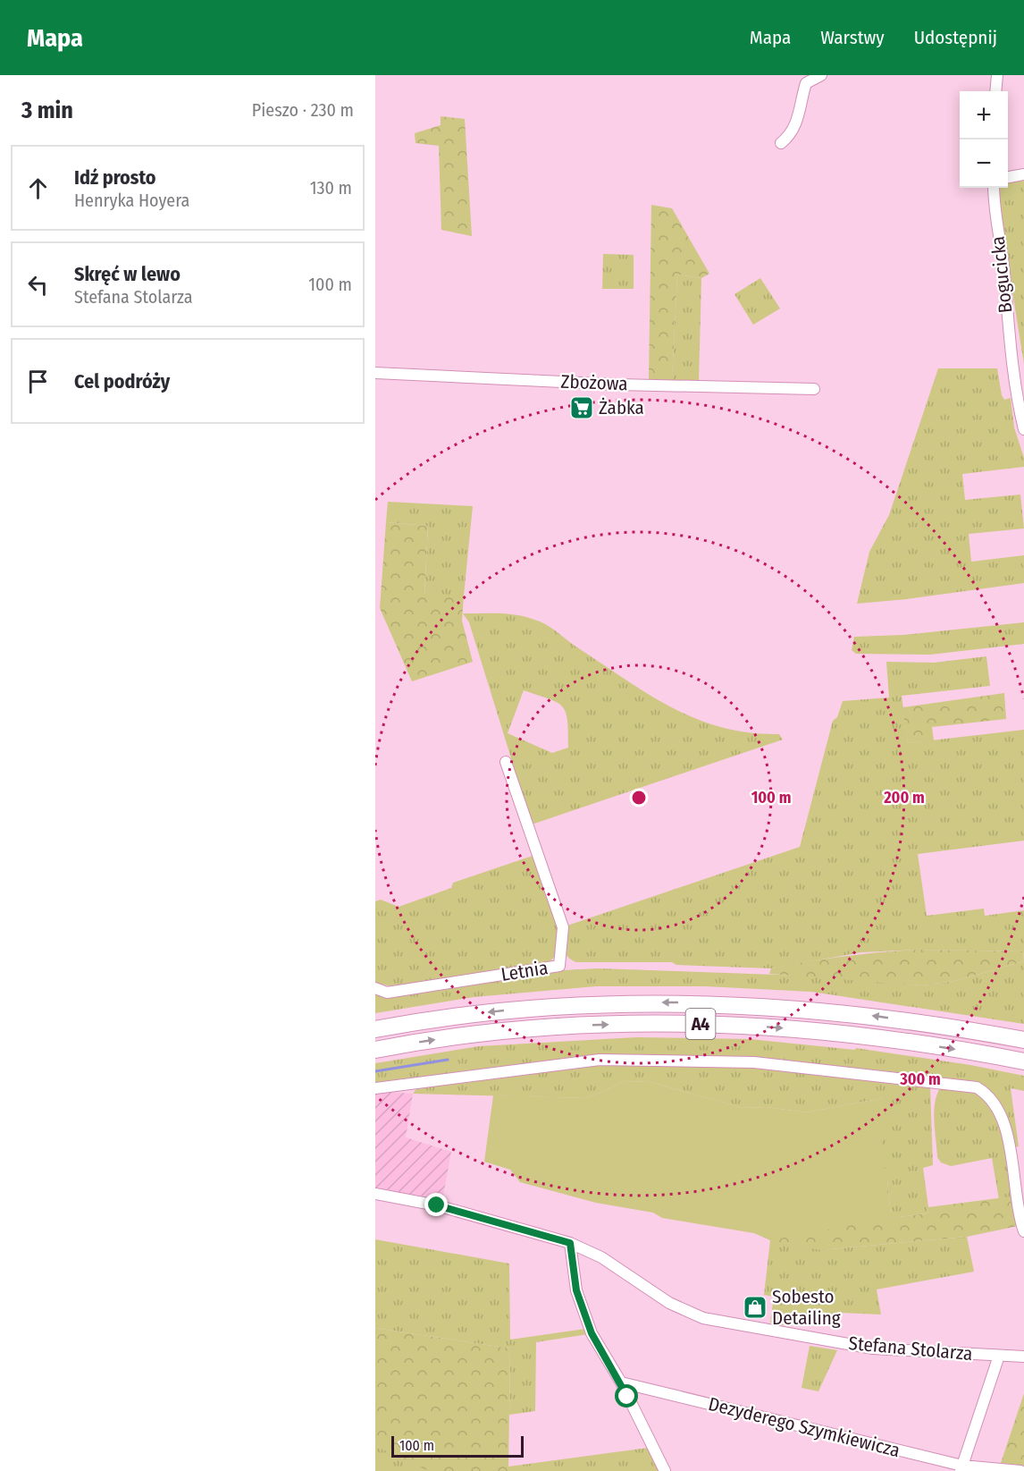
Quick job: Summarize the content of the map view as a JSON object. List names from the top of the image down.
{
  "streets": {
    "highway": ["A4"],
    "street": [
      "Bogucicka",
      "Zbożowa",
      "Letnia",
      "Stefana Stolarza",
      "Dezyderego Szymkiewicza"
    ]
  },
  "places": {
    "supermarket": ["Żabka"],
    "shop": ["Sobesto Detailing"]
  },
  "scale_bar": "100 m",
  "page": {
    "header": "Mapa",
    "nav": ["Mapa", "Warstwy", "Udostępnij"],
    "heading": ["3 min", "Pieszo · 230 m"],
    "map_buttons": ["+", "−"],
    "list": [
      ["Idź prosto", "Henryka Hoyera", "130 m"],
      ["Skręć w lewo", "Stefana Stolarza", "100 m"],
      "Cel podróży"
    ],
    "scale": "100 m"
  },
  "rings": ["100 m", "200 m", "300 m"]
}
